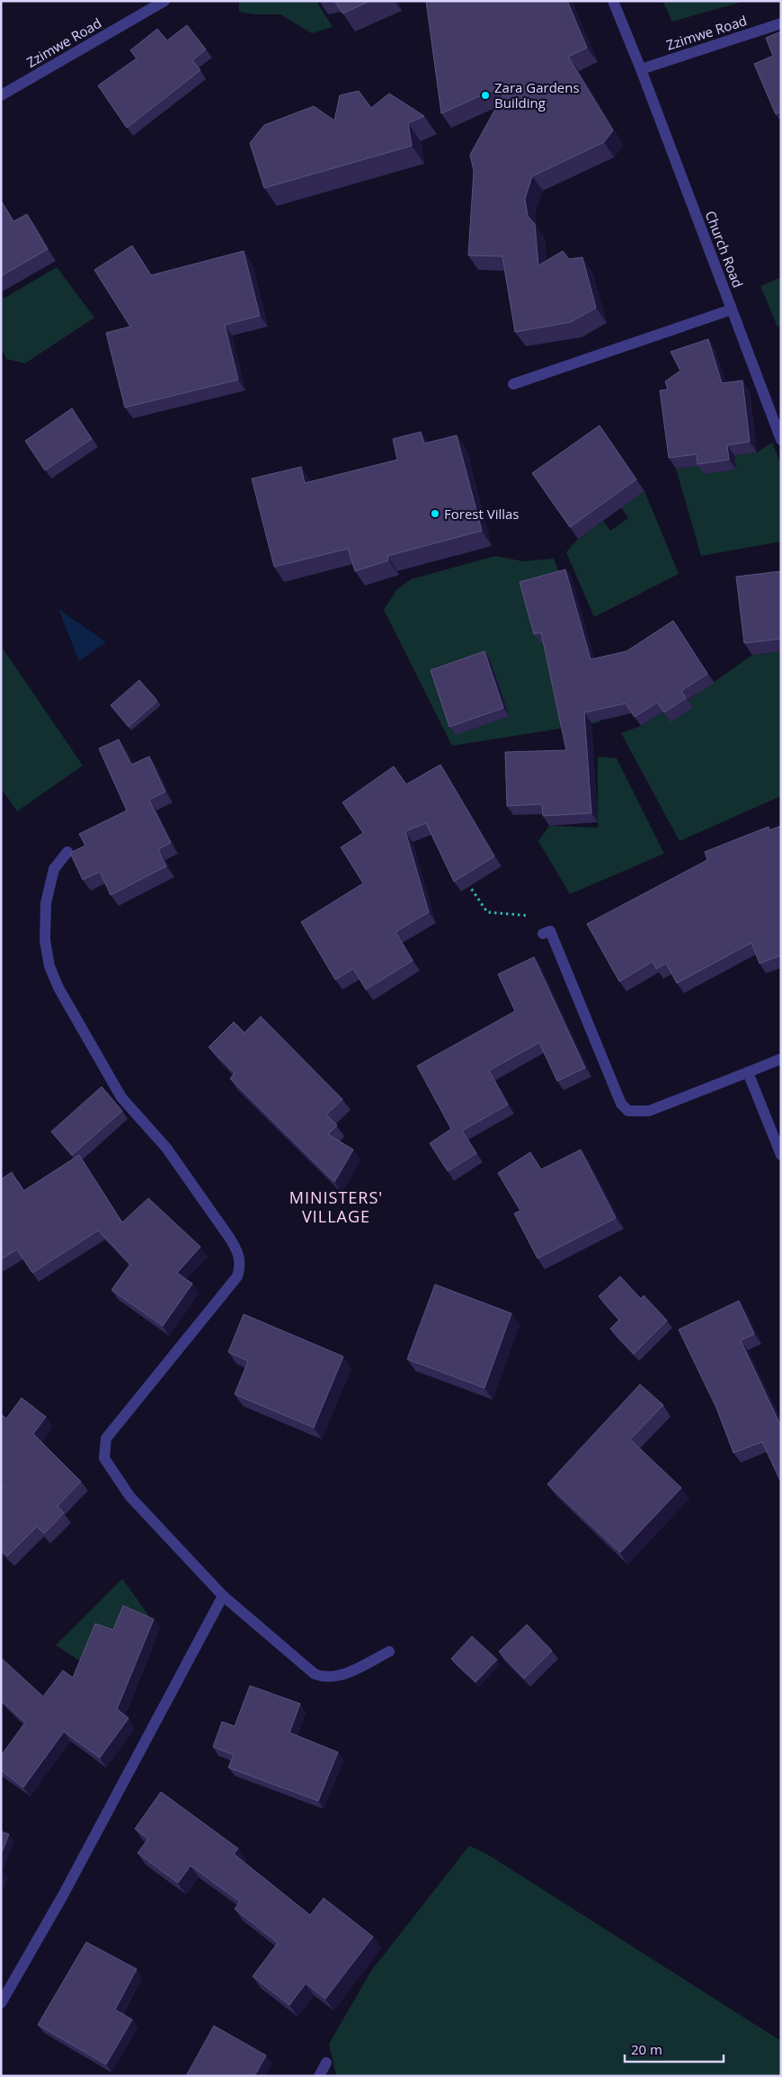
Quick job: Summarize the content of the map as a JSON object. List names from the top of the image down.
{
  "streets": {
    "street": ["Zzimwe Road", "Church Road"]
  },
  "crossings": [
    ["Zzimwe Road", "Church Road"]
  ],
  "districts": ["MINISTERS' VILLAGE"],
  "places": ["Zara Gardens Building", "Forest Villas"],
  "scale_bar": "20 m"
}
